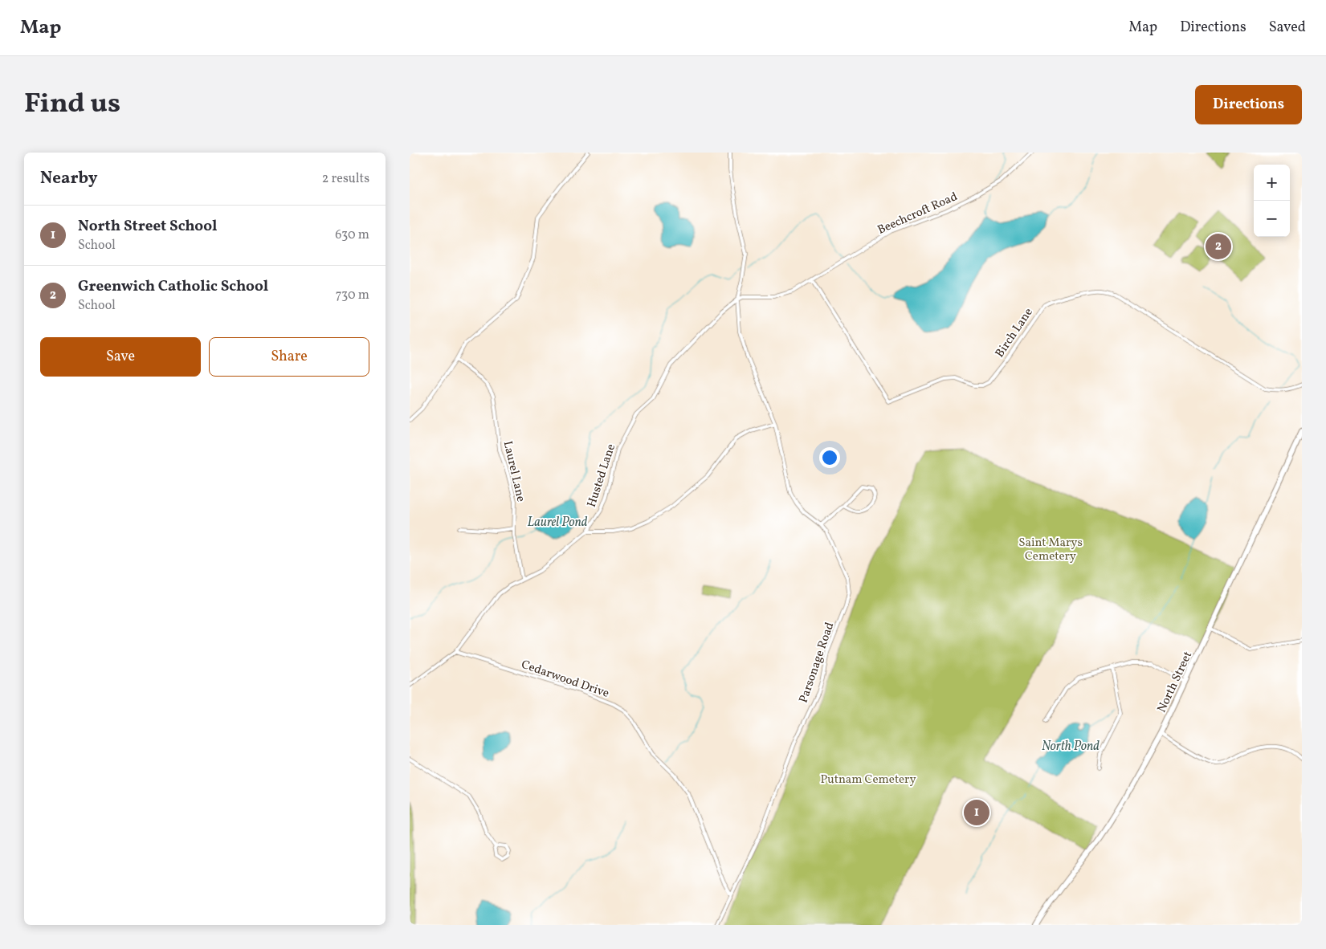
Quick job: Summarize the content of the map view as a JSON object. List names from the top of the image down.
{
  "streets": {
    "main road": ["North Street"],
    "street": [
      "Beechcroft Road",
      "Birch Lane",
      "Laurel Lane",
      "Husted Lane",
      "Parsonage Road",
      "Cedarwood Drive"
    ]
  },
  "crossings": [
    ["Beechcroft Road", "Birch Lane"],
    ["Beechcroft Road", "Husted Lane"],
    ["Beechcroft Road", "Parsonage Road"],
    ["Laurel Lane", "Husted Lane"],
    ["Husted Lane", "Parsonage Road"],
    ["Husted Lane", "Cedarwood Drive"],
    ["Parsonage Road", "Cedarwood Drive"]
  ],
  "water": ["Laurel Pond", "North Pond"],
  "parks": ["Saint Marys Cemetery", "Putnam Cemetery"],
  "page": {
    "header": "Map",
    "nav": ["Map", "Directions", "Saved"],
    "title": "Find us",
    "buttons": [
      "Directions",
      ["Save", "Share"]
    ],
    "heading": ["Nearby", "2 results"],
    "map_buttons": ["+", "−"],
    "list": [
      {
        "mark": "1",
        "name": "North Street School",
        "note": "School",
        "value": "630 m"
      },
      {
        "mark": "2",
        "name": "Greenwich Catholic School",
        "note": "School",
        "value": "730 m"
      }
    ],
    "pins": ["2", "1"]
  }
}
